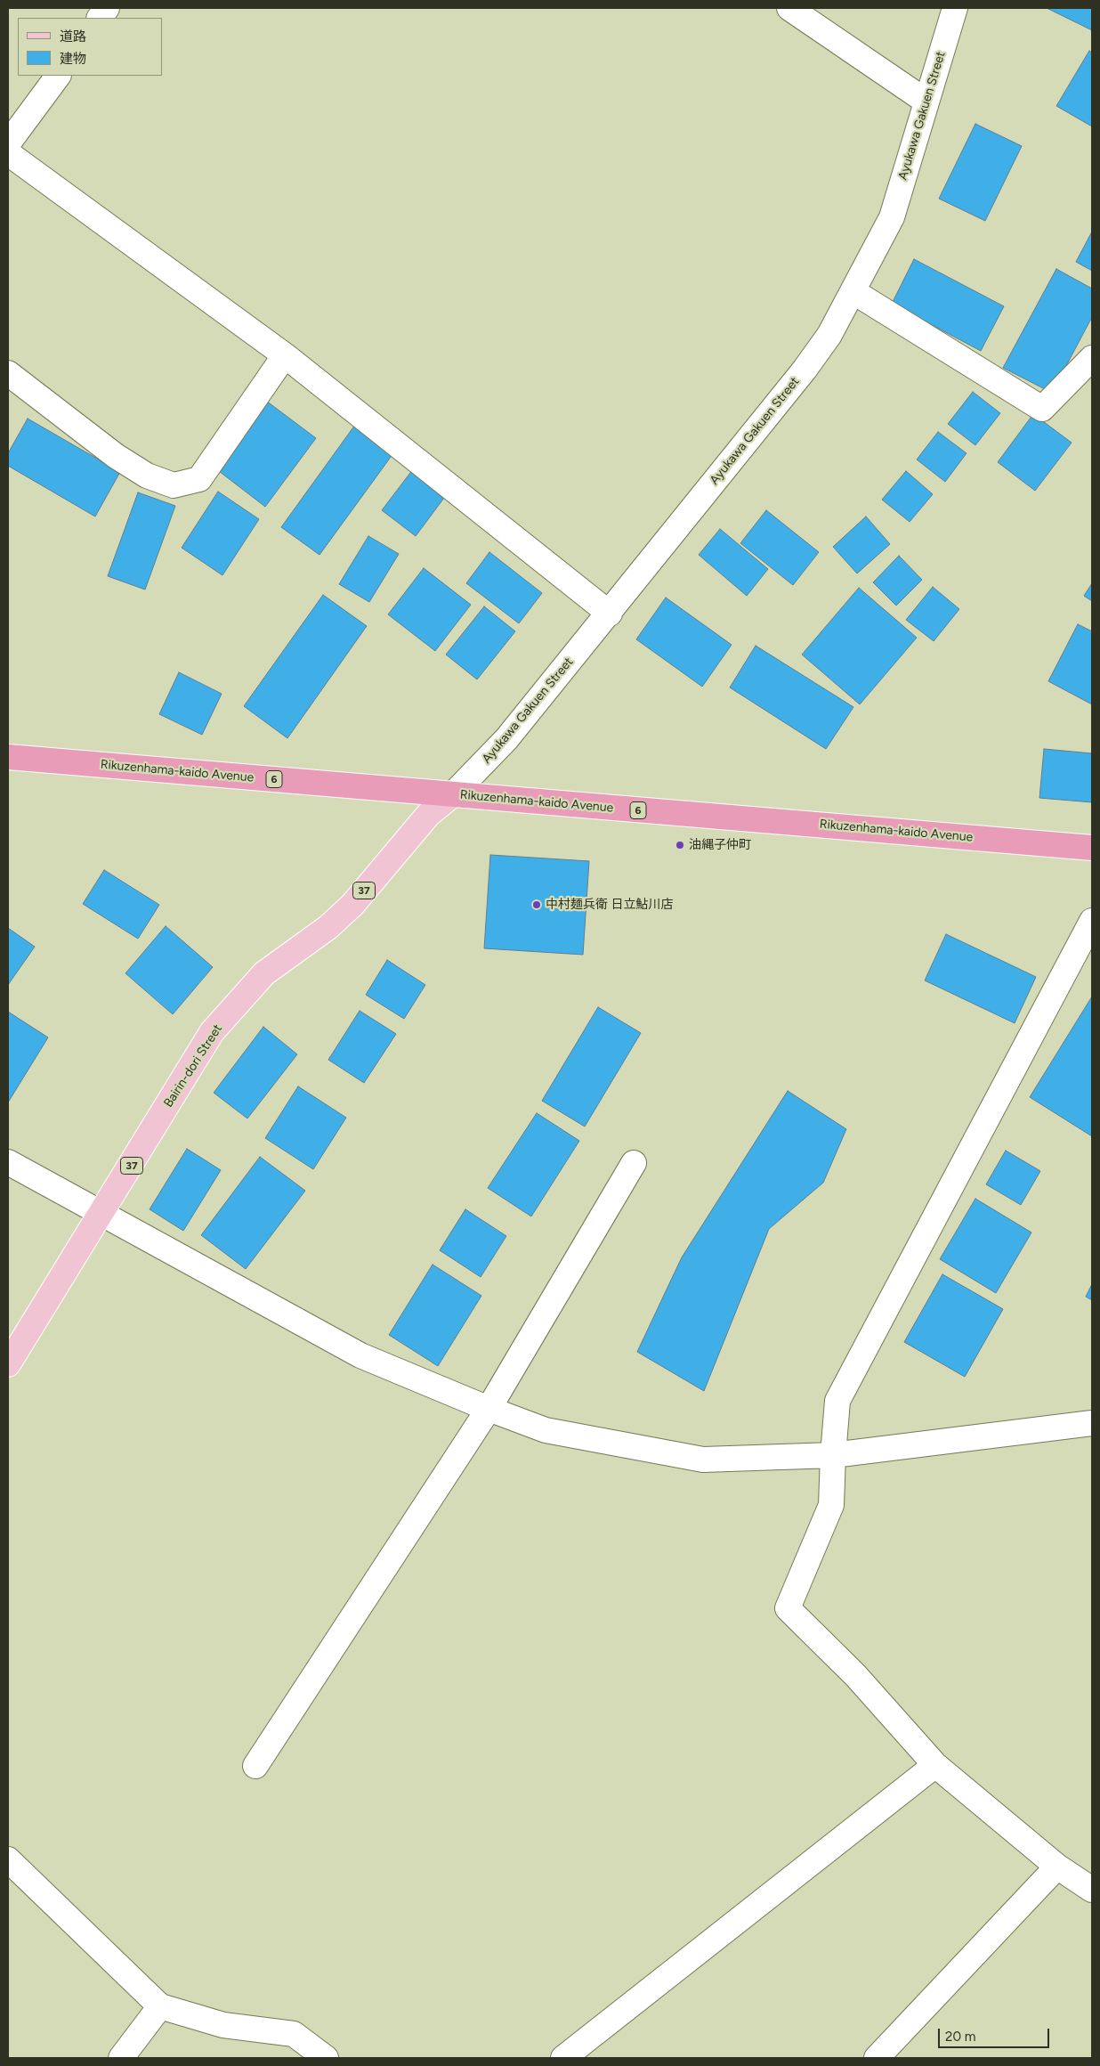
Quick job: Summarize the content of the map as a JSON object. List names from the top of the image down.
{
  "streets": {
    "highway": ["Rikuzenhama-kaido Avenue", "6"],
    "main road": ["37", "Bairin-dori Street"],
    "street": ["Ayukawa Gakuen Street"]
  },
  "crossings": [
    ["Ayukawa Gakuen Street", "Rikuzenhama-kaido Avenue"],
    ["Ayukawa Gakuen Street", "Bairin-dori Street"],
    ["Rikuzenhama-kaido Avenue", "Bairin-dori Street"]
  ],
  "places": ["油縄子仲町", "中村麺兵衛 日立鮎川店"],
  "legend": ["道路", "建物"],
  "scale_bar": "20 m"
}
